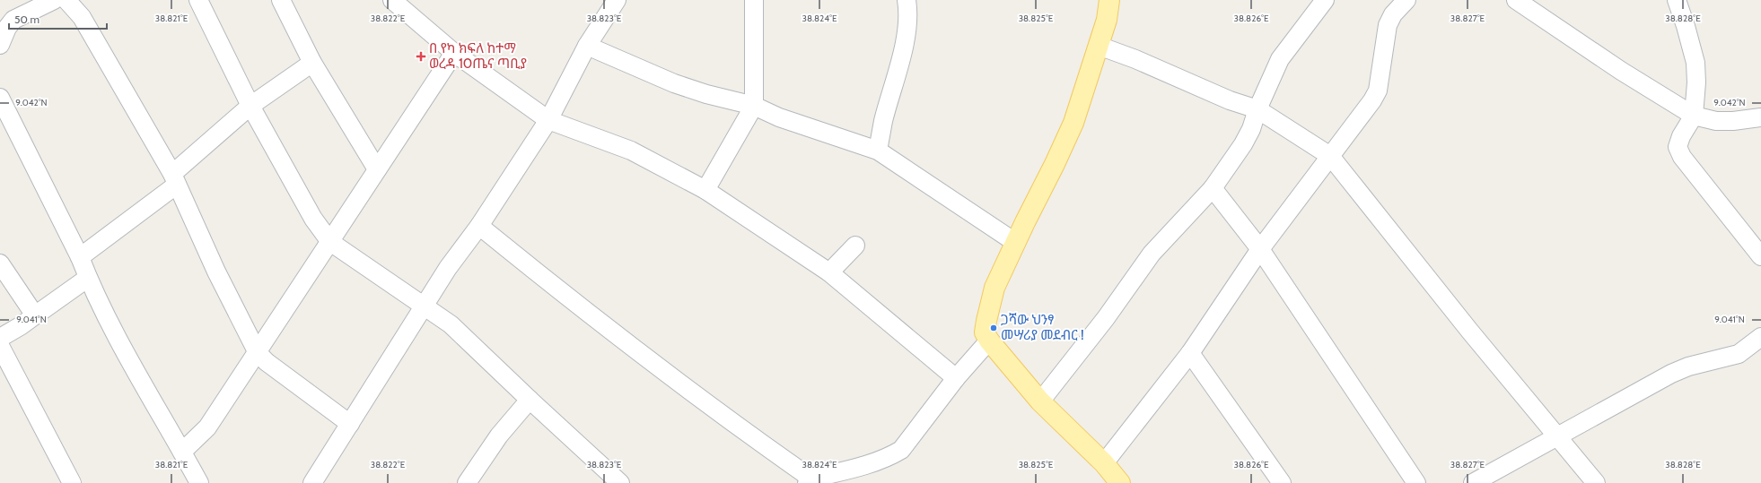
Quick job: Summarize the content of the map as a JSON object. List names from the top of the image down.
{
  "places": {
    "health": ["በ የካ ክፍለ ከተማ ወረዳ 10ጤና ጣቢያ"],
    "other": ["ጋሻው ህንፃ መሣሪያ መደብር !"]
  },
  "scale_bar": "50 m",
  "coordinates": [
    "38.821°E",
    "38.822°E",
    "38.823°E",
    "38.824°E",
    "38.825°E",
    "38.826°E",
    "38.827°E",
    "38.828°E",
    "9.042°N",
    "9.041°N"
  ]
}
